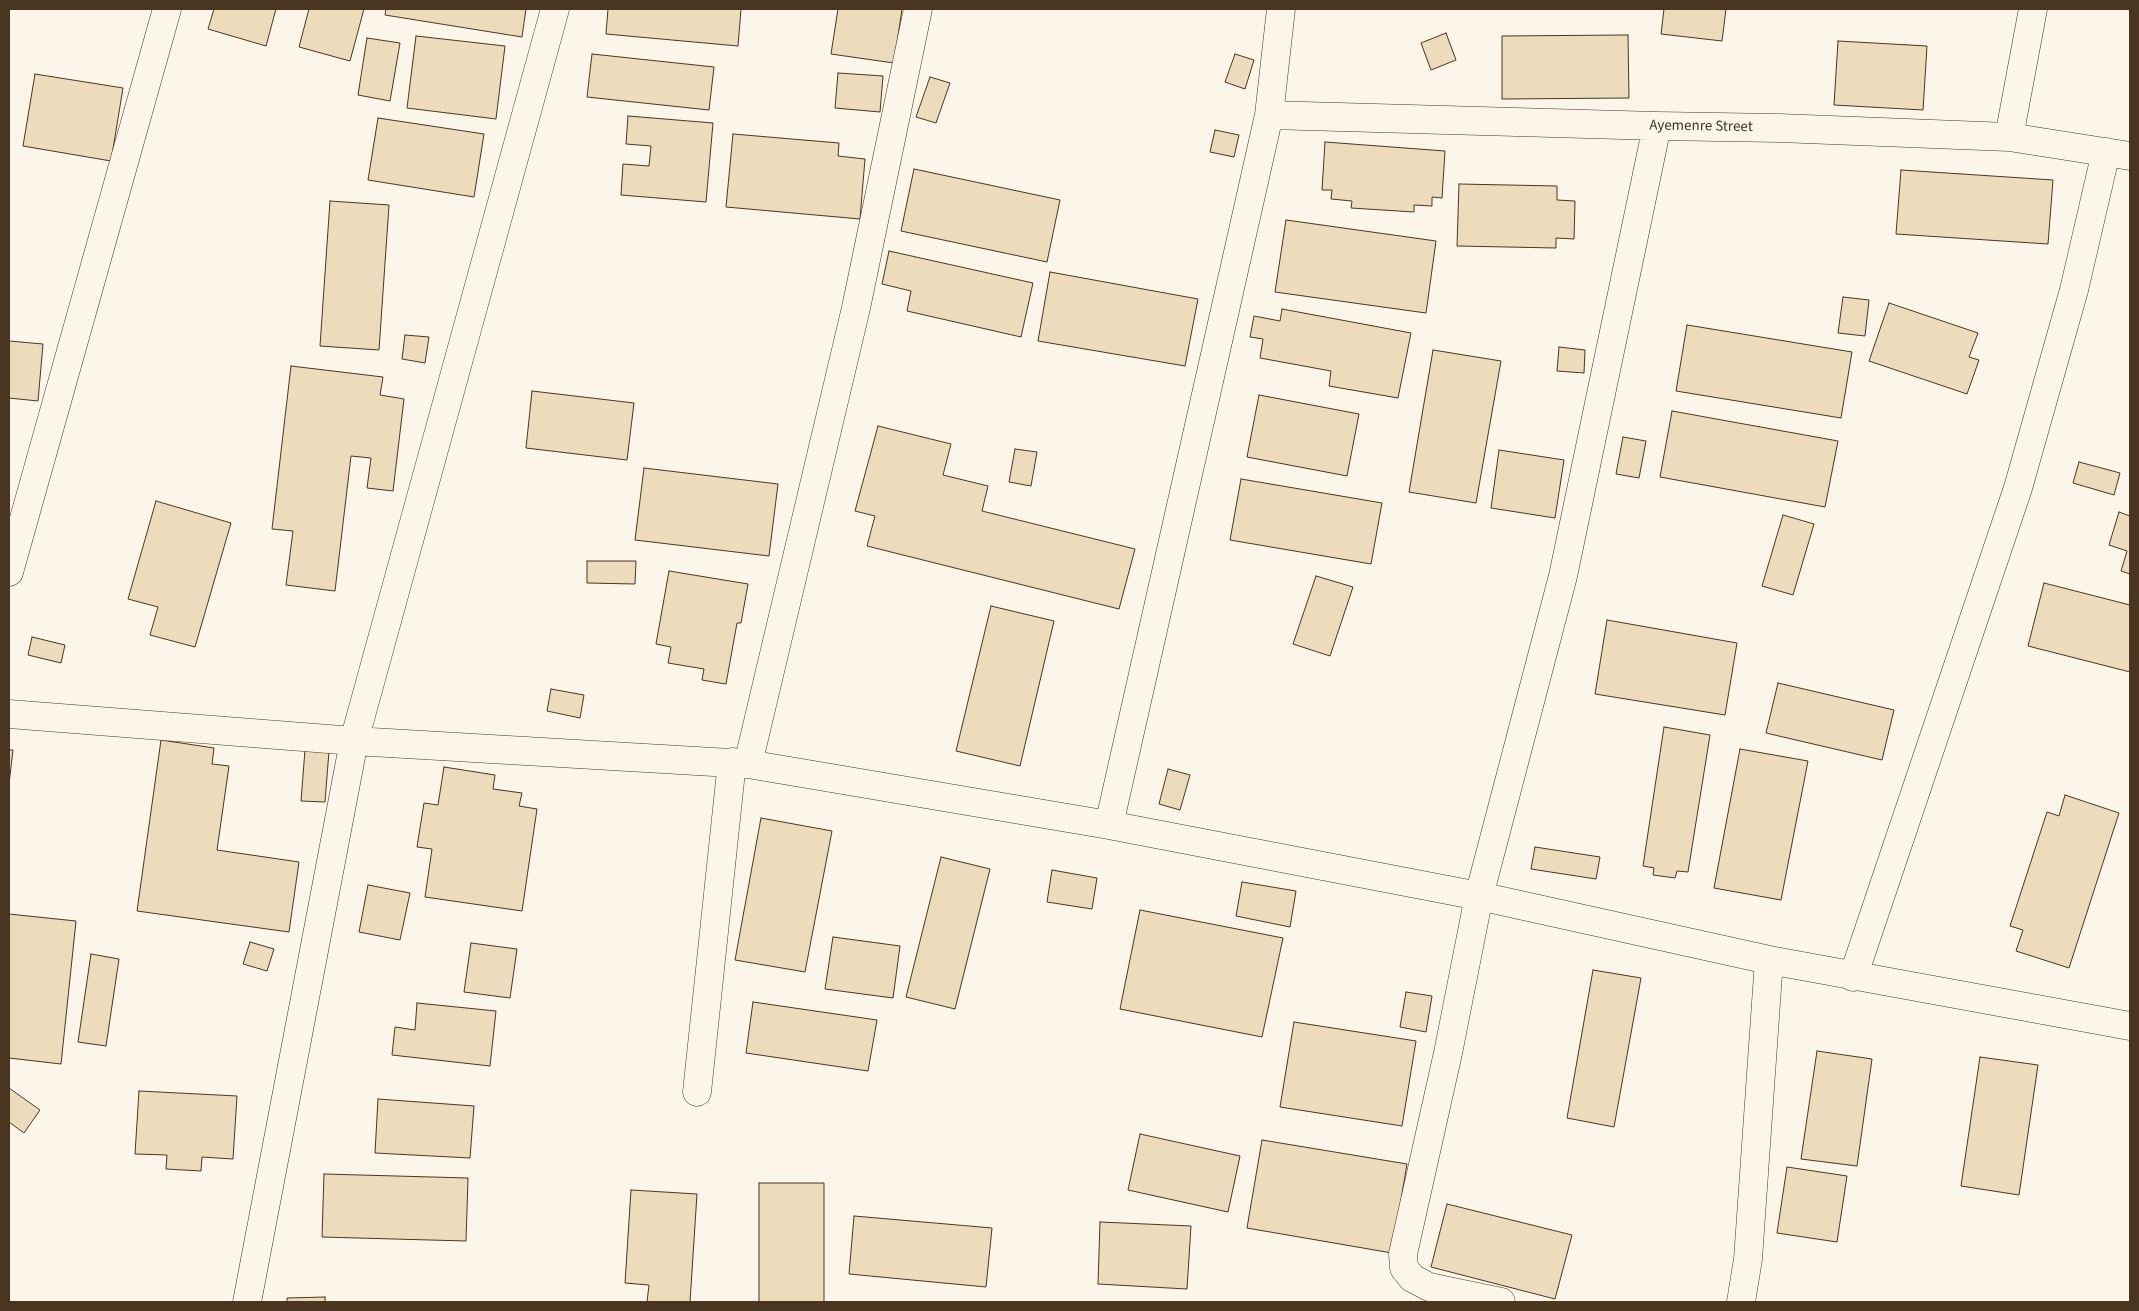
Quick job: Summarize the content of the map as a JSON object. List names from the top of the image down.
{
  "streets": {
    "street": ["Ayemenre Street"]
  }
}
